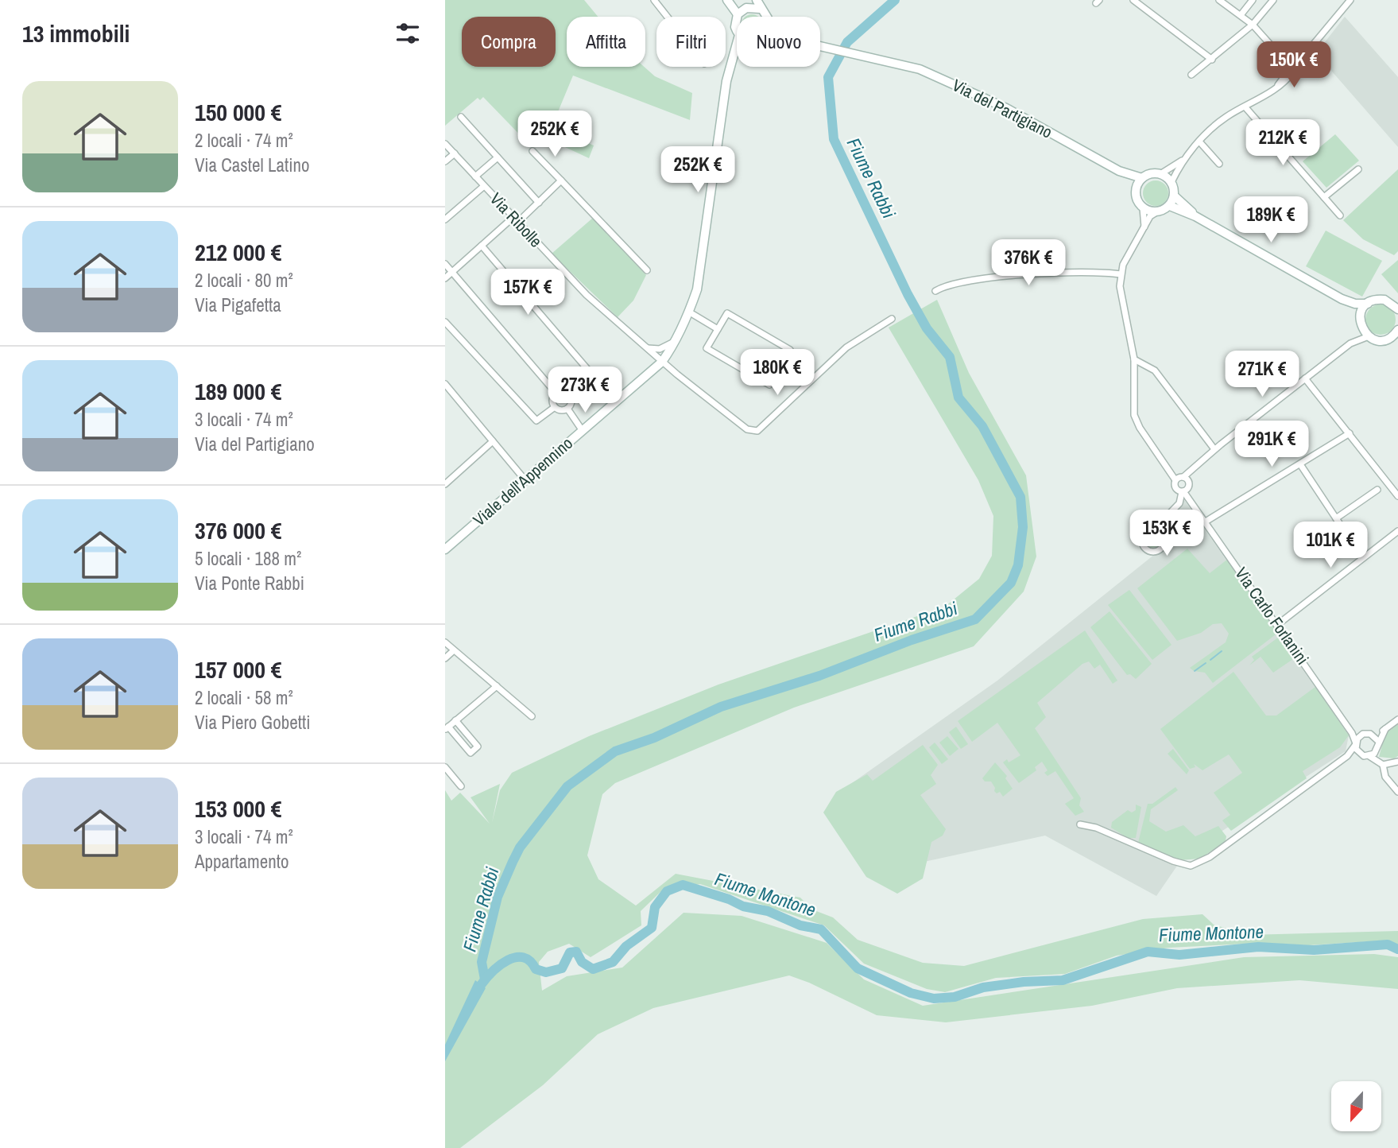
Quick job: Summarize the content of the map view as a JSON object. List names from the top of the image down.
{
  "streets": {
    "main road": ["Via del Partigiano", "Viale dell'Appennino"],
    "street": ["Via Ribolle", "Via Carlo Forlanini"]
  },
  "crossings": [
    ["Via Ribolle", "Viale dell'Appennino"]
  ],
  "water": ["Fiume Rabbi", "Fiume Montone"],
  "north": "bottom",
  "page": {
    "heading": "13 immobili",
    "chip": [
      "Compra",
      "Affitta",
      "Filtri",
      "Nuovo"
    ],
    "price": [
      "150K €",
      "252K €",
      "212K €",
      "252K €",
      "189K €",
      "376K €",
      "157K €",
      "180K €",
      "271K €",
      "273K €",
      "291K €",
      "153K €",
      "101K €"
    ],
    "list": [
      {
        "name": "150 000 €",
        "note": "2 locali · 74 m² · Via Castel Latino"
      },
      {
        "name": "212 000 €",
        "note": "2 locali · 80 m² · Via Pigafetta"
      },
      {
        "name": "189 000 €",
        "note": "3 locali · 74 m² · Via del Partigiano"
      },
      {
        "name": "376 000 €",
        "note": "5 locali · 188 m² · Via Ponte Rabbi"
      },
      {
        "name": "157 000 €",
        "note": "2 locali · 58 m² · Via Piero Gobetti"
      },
      {
        "name": "153 000 €",
        "note": "3 locali · 74 m² · Appartamento"
      }
    ]
  }
}
